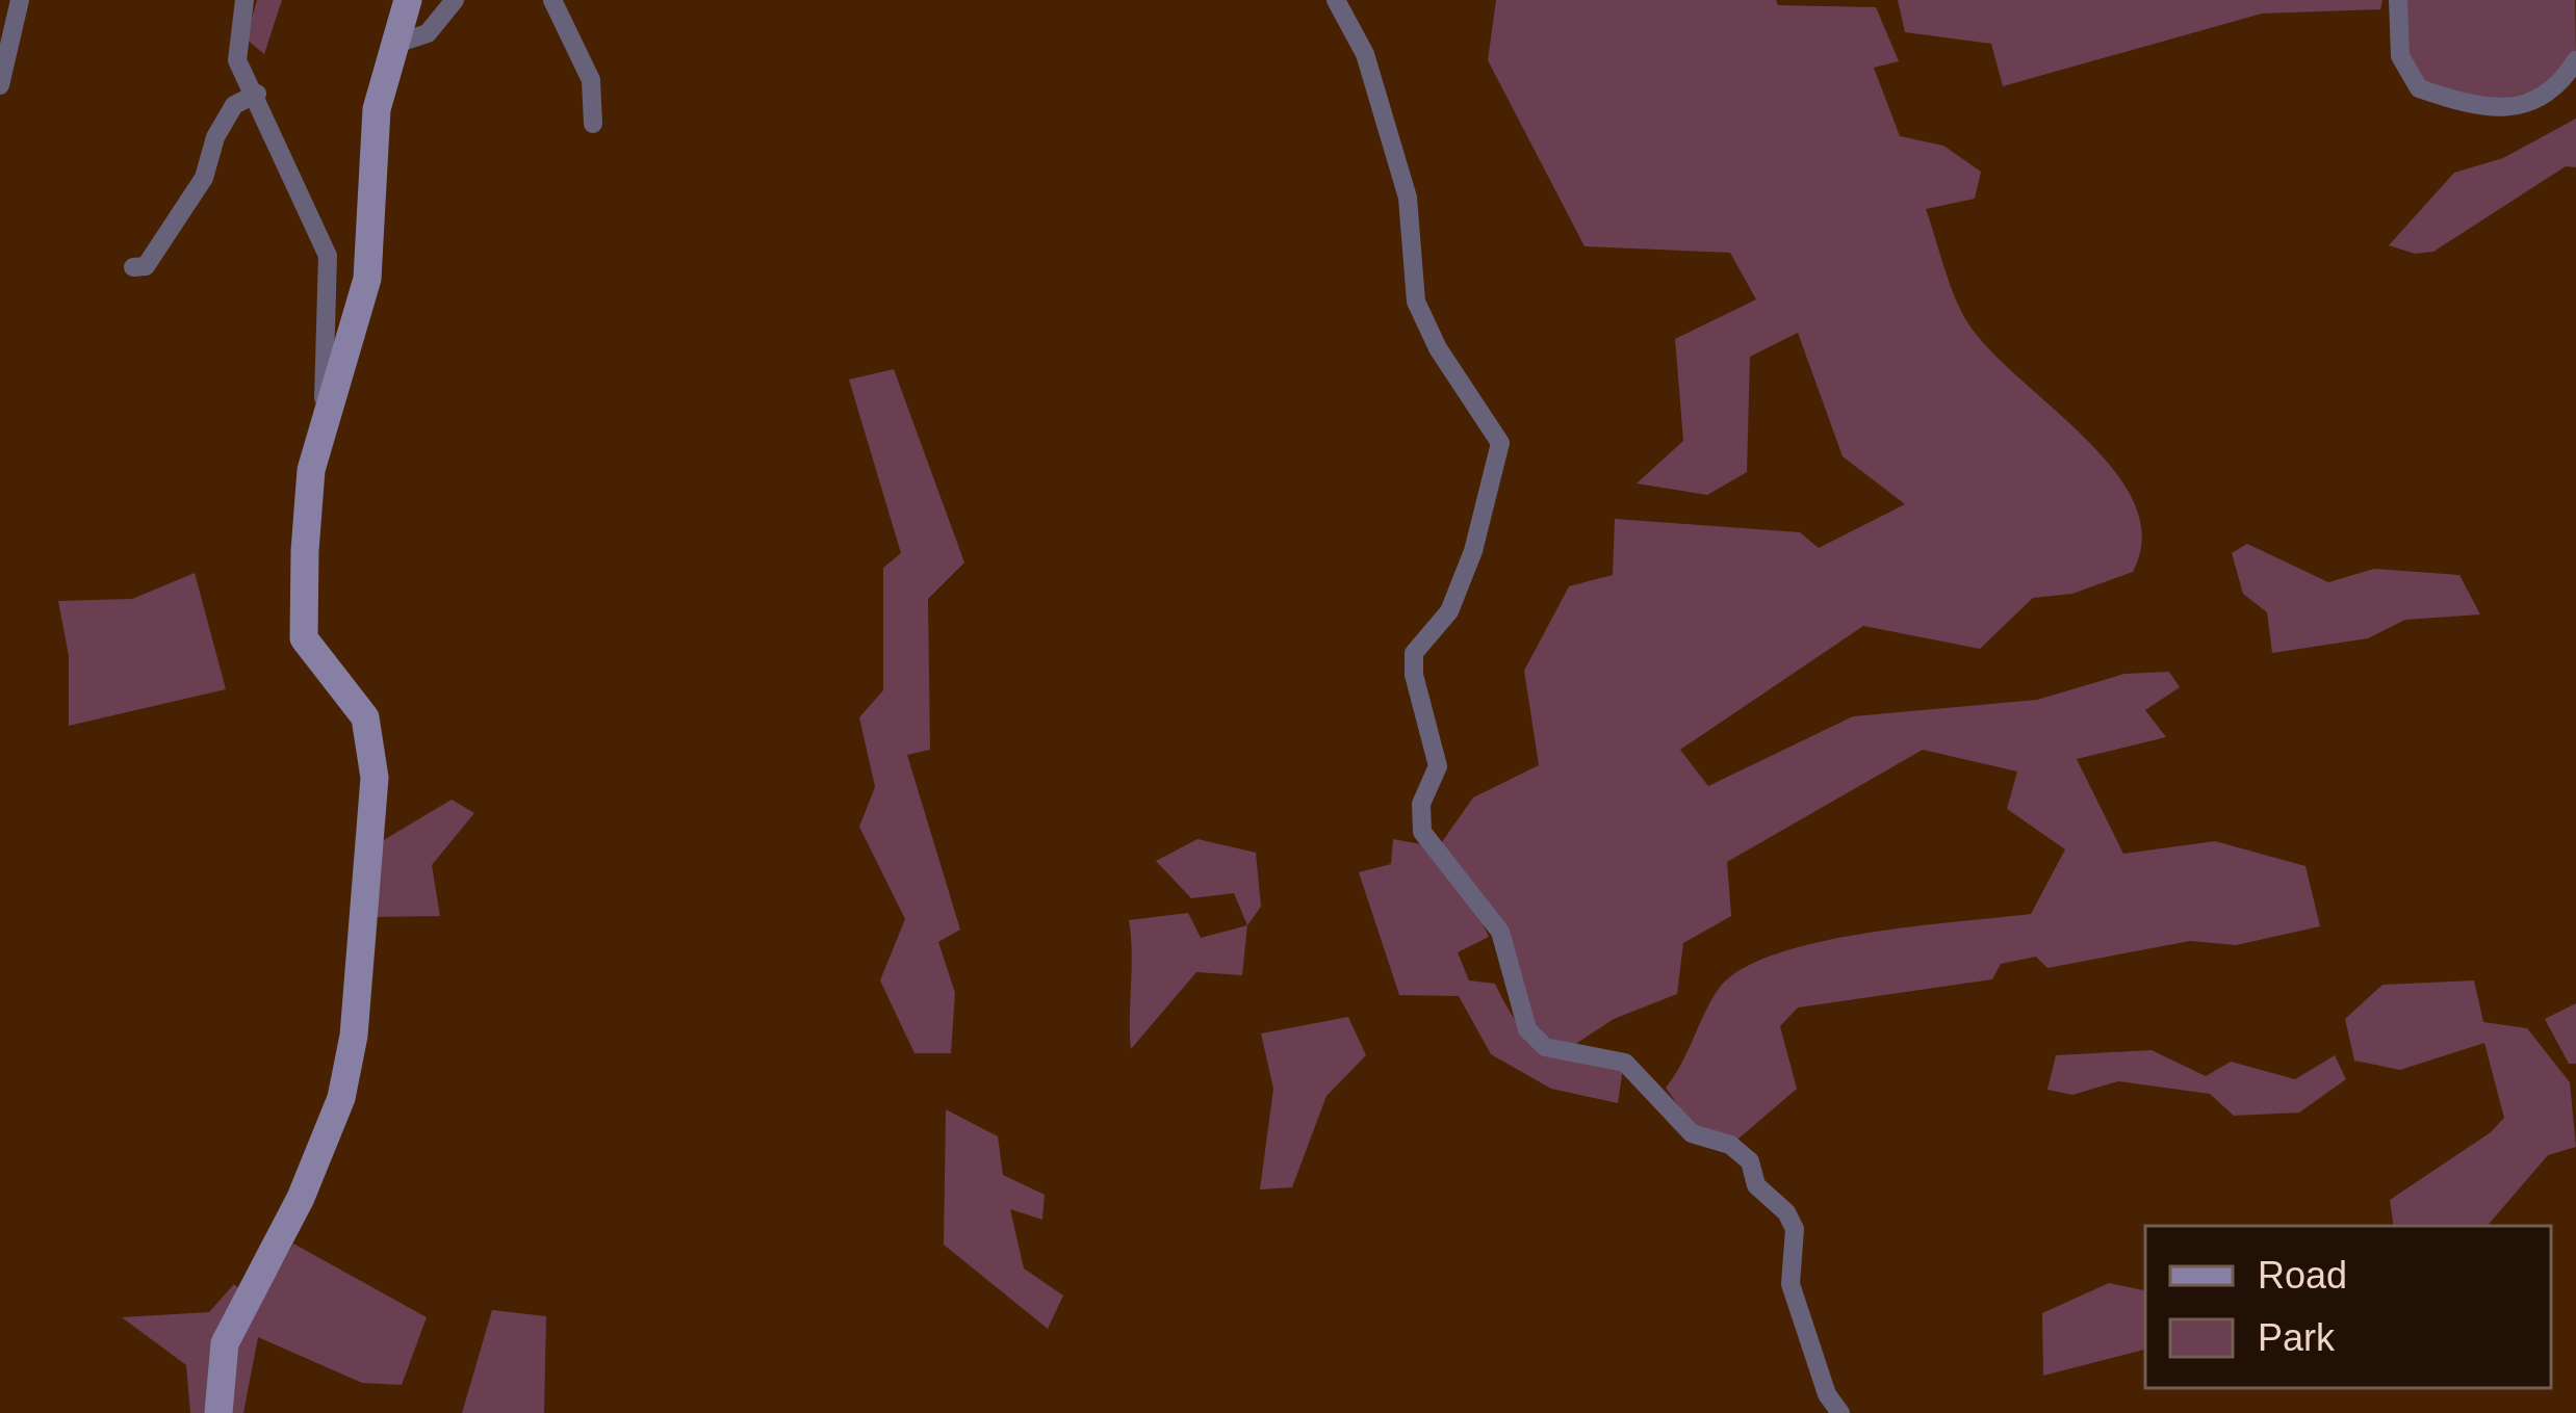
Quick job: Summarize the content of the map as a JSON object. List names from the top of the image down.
{
  "legend": ["Road", "Park"]
}
